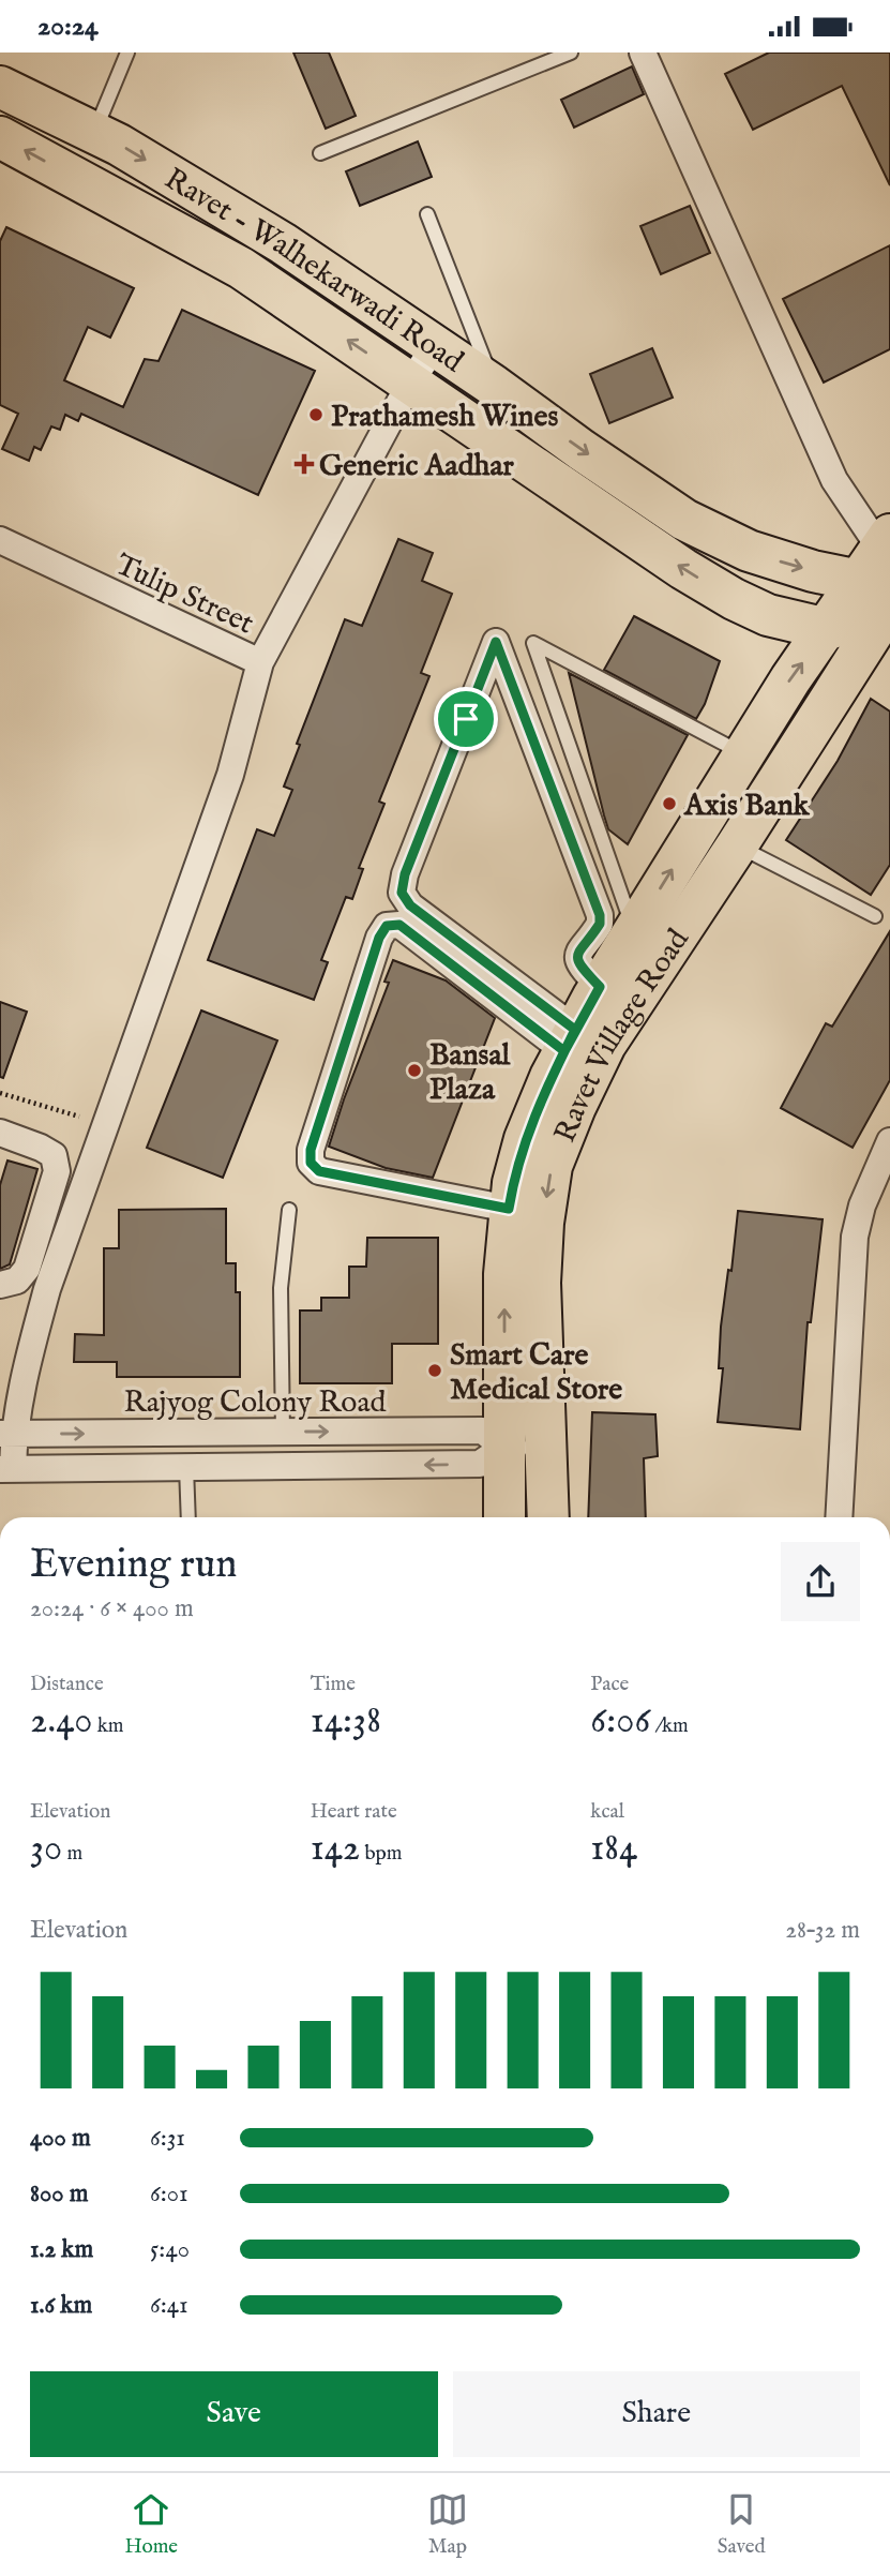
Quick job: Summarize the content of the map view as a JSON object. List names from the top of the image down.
{
  "streets": {
    "main road": ["Ravet - Walhekarwadi Road", "Ravet Village Road"],
    "street": ["Tulip Street", "Rajyog Colony Road"]
  },
  "crossings": [
    ["Ravet - Walhekarwadi Road", "Tulip Street"],
    ["Ravet - Walhekarwadi Road", "Ravet Village Road"],
    ["Ravet Village Road", "Rajyog Colony Road"]
  ],
  "places": {
    "other": [
      "Prathamesh Wines",
      "Axis Bank",
      "Bansal Plaza",
      "Smart Care Medical Store"
    ],
    "health": ["Generic Aadhar"]
  },
  "page": {
    "status": "20:24",
    "heading": ["Evening run", "20:24 · 6 × 400 m"],
    "stats": [
      ["Distance", "2.40 km"],
      ["Time", "14:38"],
      ["Pace", "6:06 /km"],
      ["Elevation", "30 m"],
      ["Heart rate", "142 bpm"],
      ["kcal", "184"]
    ],
    "chart": ["Elevation", "28–32 m"],
    "list": [
      {
        "name": "400 m",
        "note": "6:31"
      },
      {
        "name": "800 m",
        "note": "6:01"
      },
      {
        "name": "1.2 km",
        "note": "5:40"
      },
      {
        "name": "1.6 km",
        "note": "6:41"
      }
    ],
    "buttons": ["Save", "Share"],
    "tabs": ["Home", "Map", "Saved"]
  }
}
